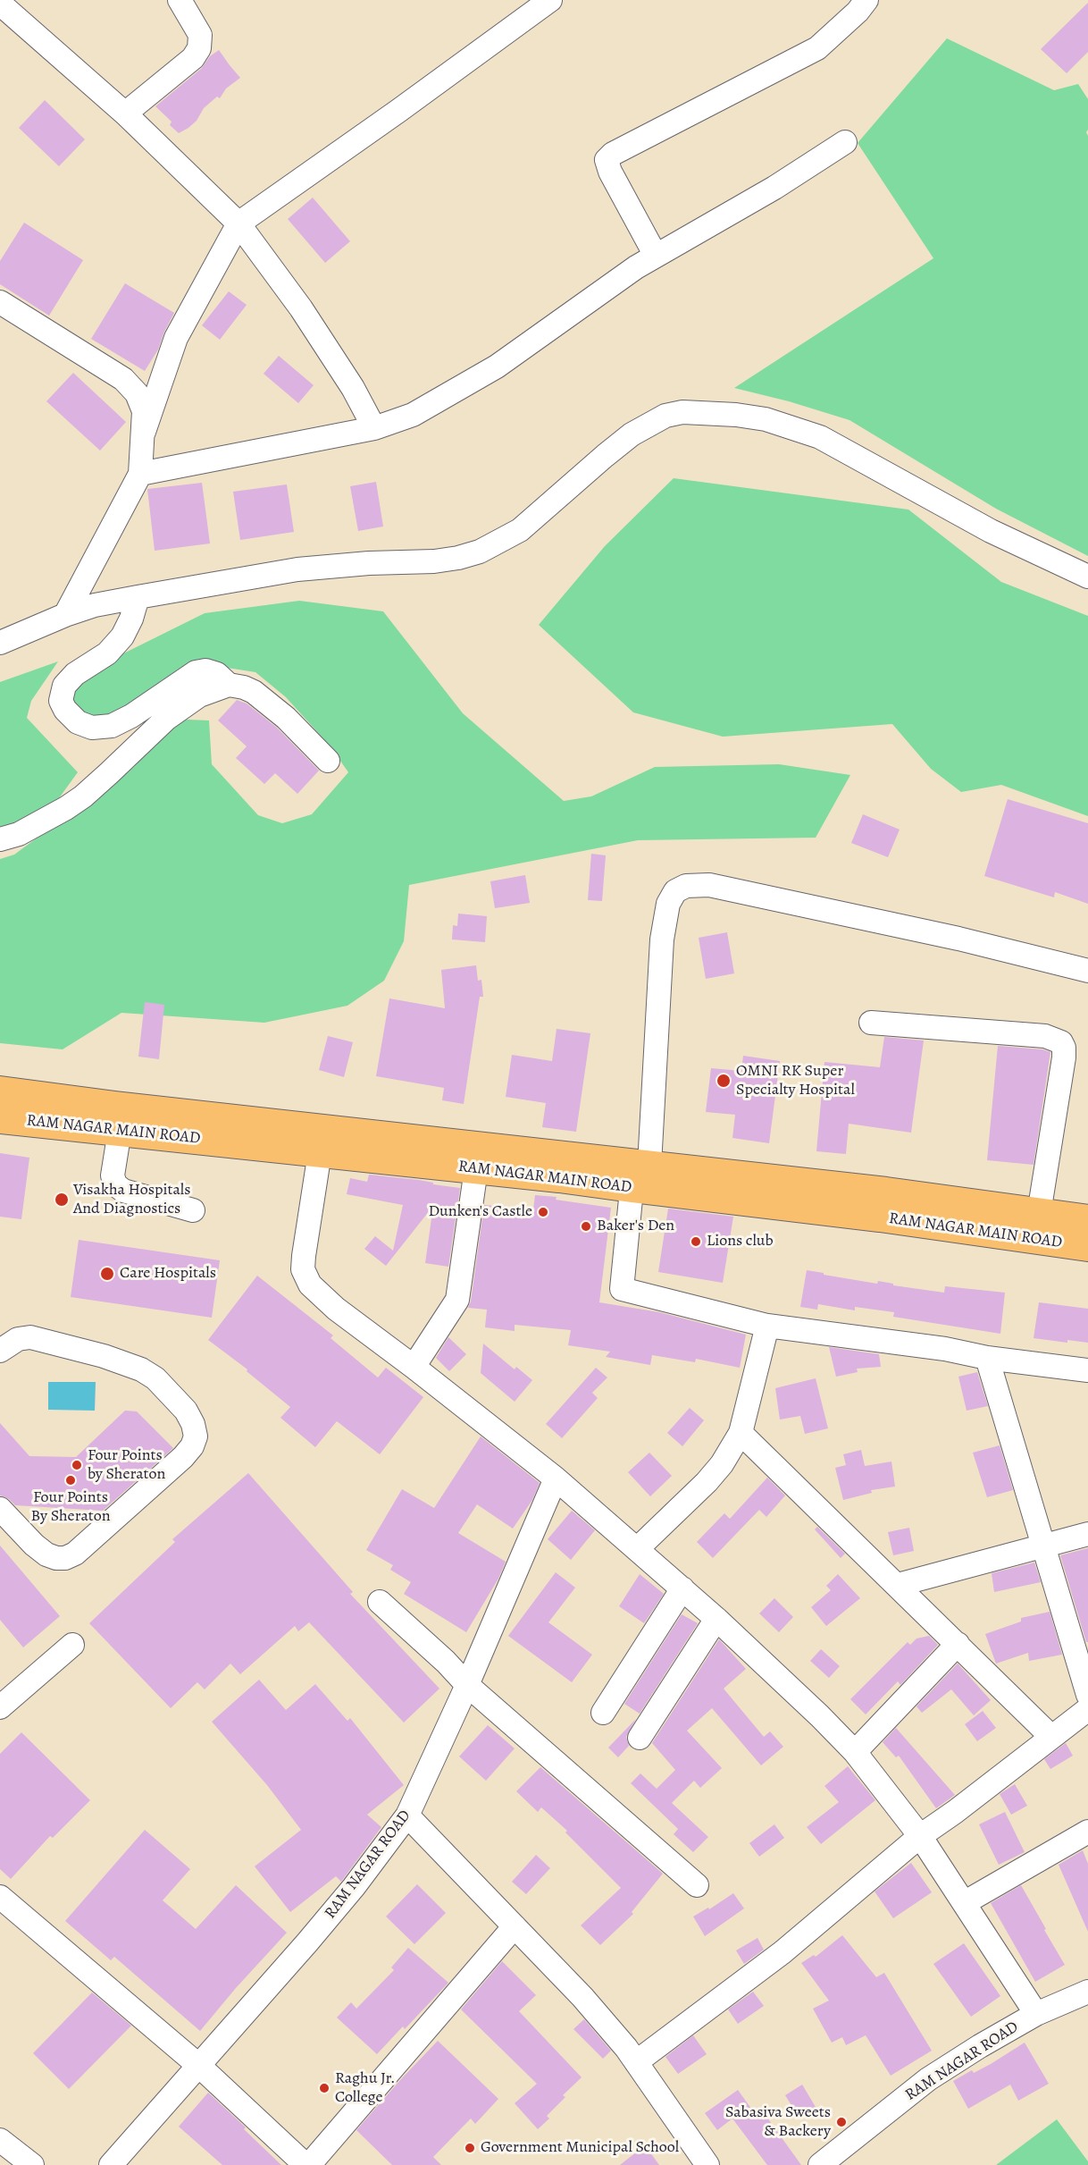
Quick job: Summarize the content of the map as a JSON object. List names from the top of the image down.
{
  "streets": {
    "main road": ["RAM NAGAR MAIN ROAD"],
    "street": ["RAM NAGAR ROAD"]
  },
  "places": [
    "OMNI RK Super Specialty Hospital",
    "Visakha Hospitals And Diagnostics",
    "Dunken's Castle",
    "Baker's Den",
    "Lions club",
    "Care Hospitals",
    "Four Points by Sheraton",
    "Four Points By Sheraton",
    "Raghu Jr. College",
    "Sabasiva Sweets & Backery",
    "Government Municipal School"
  ]
}
